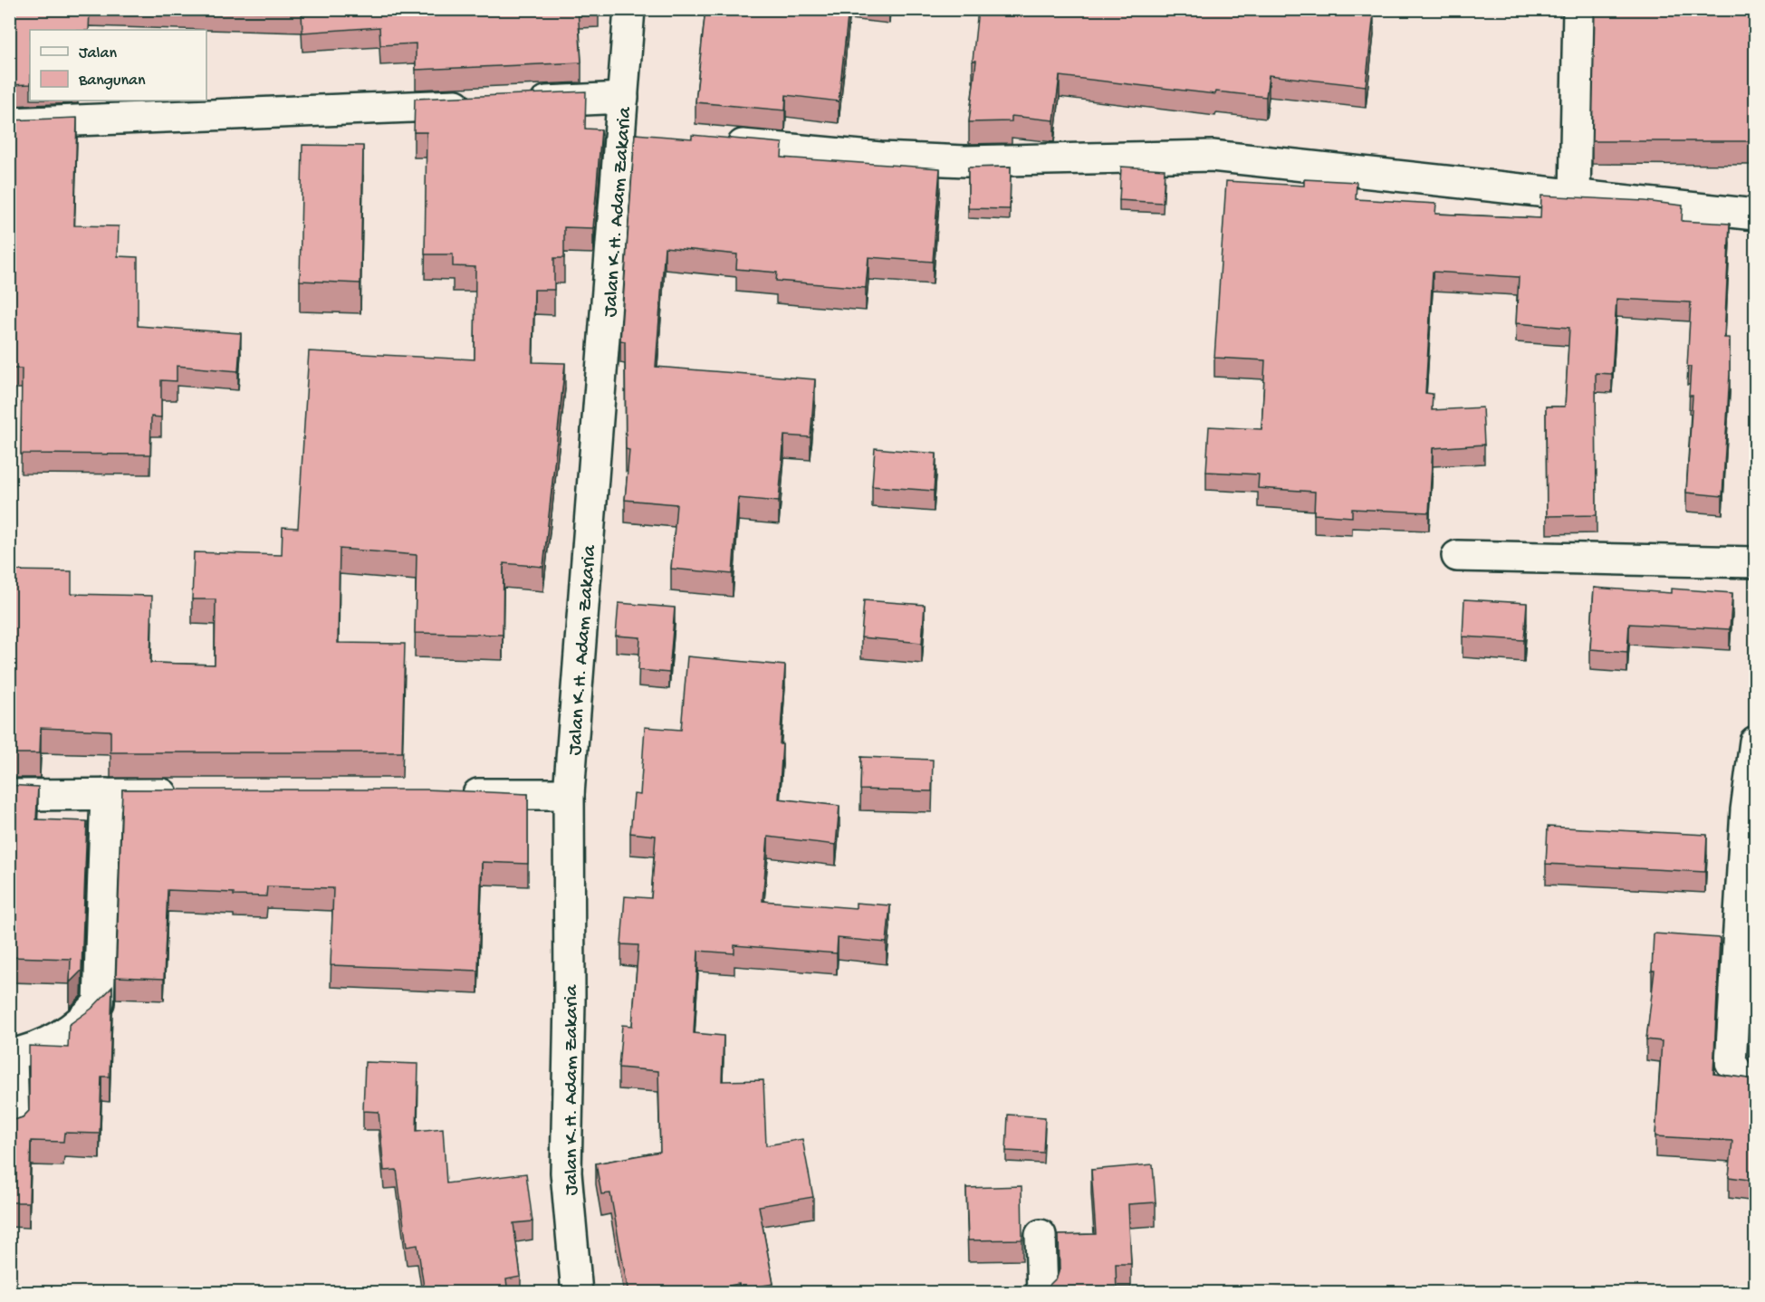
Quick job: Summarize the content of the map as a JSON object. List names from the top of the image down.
{
  "streets": {
    "street": ["Jalan K.H. Adam Zakaria"]
  },
  "legend": ["Jalan", "Bangunan"]
}
